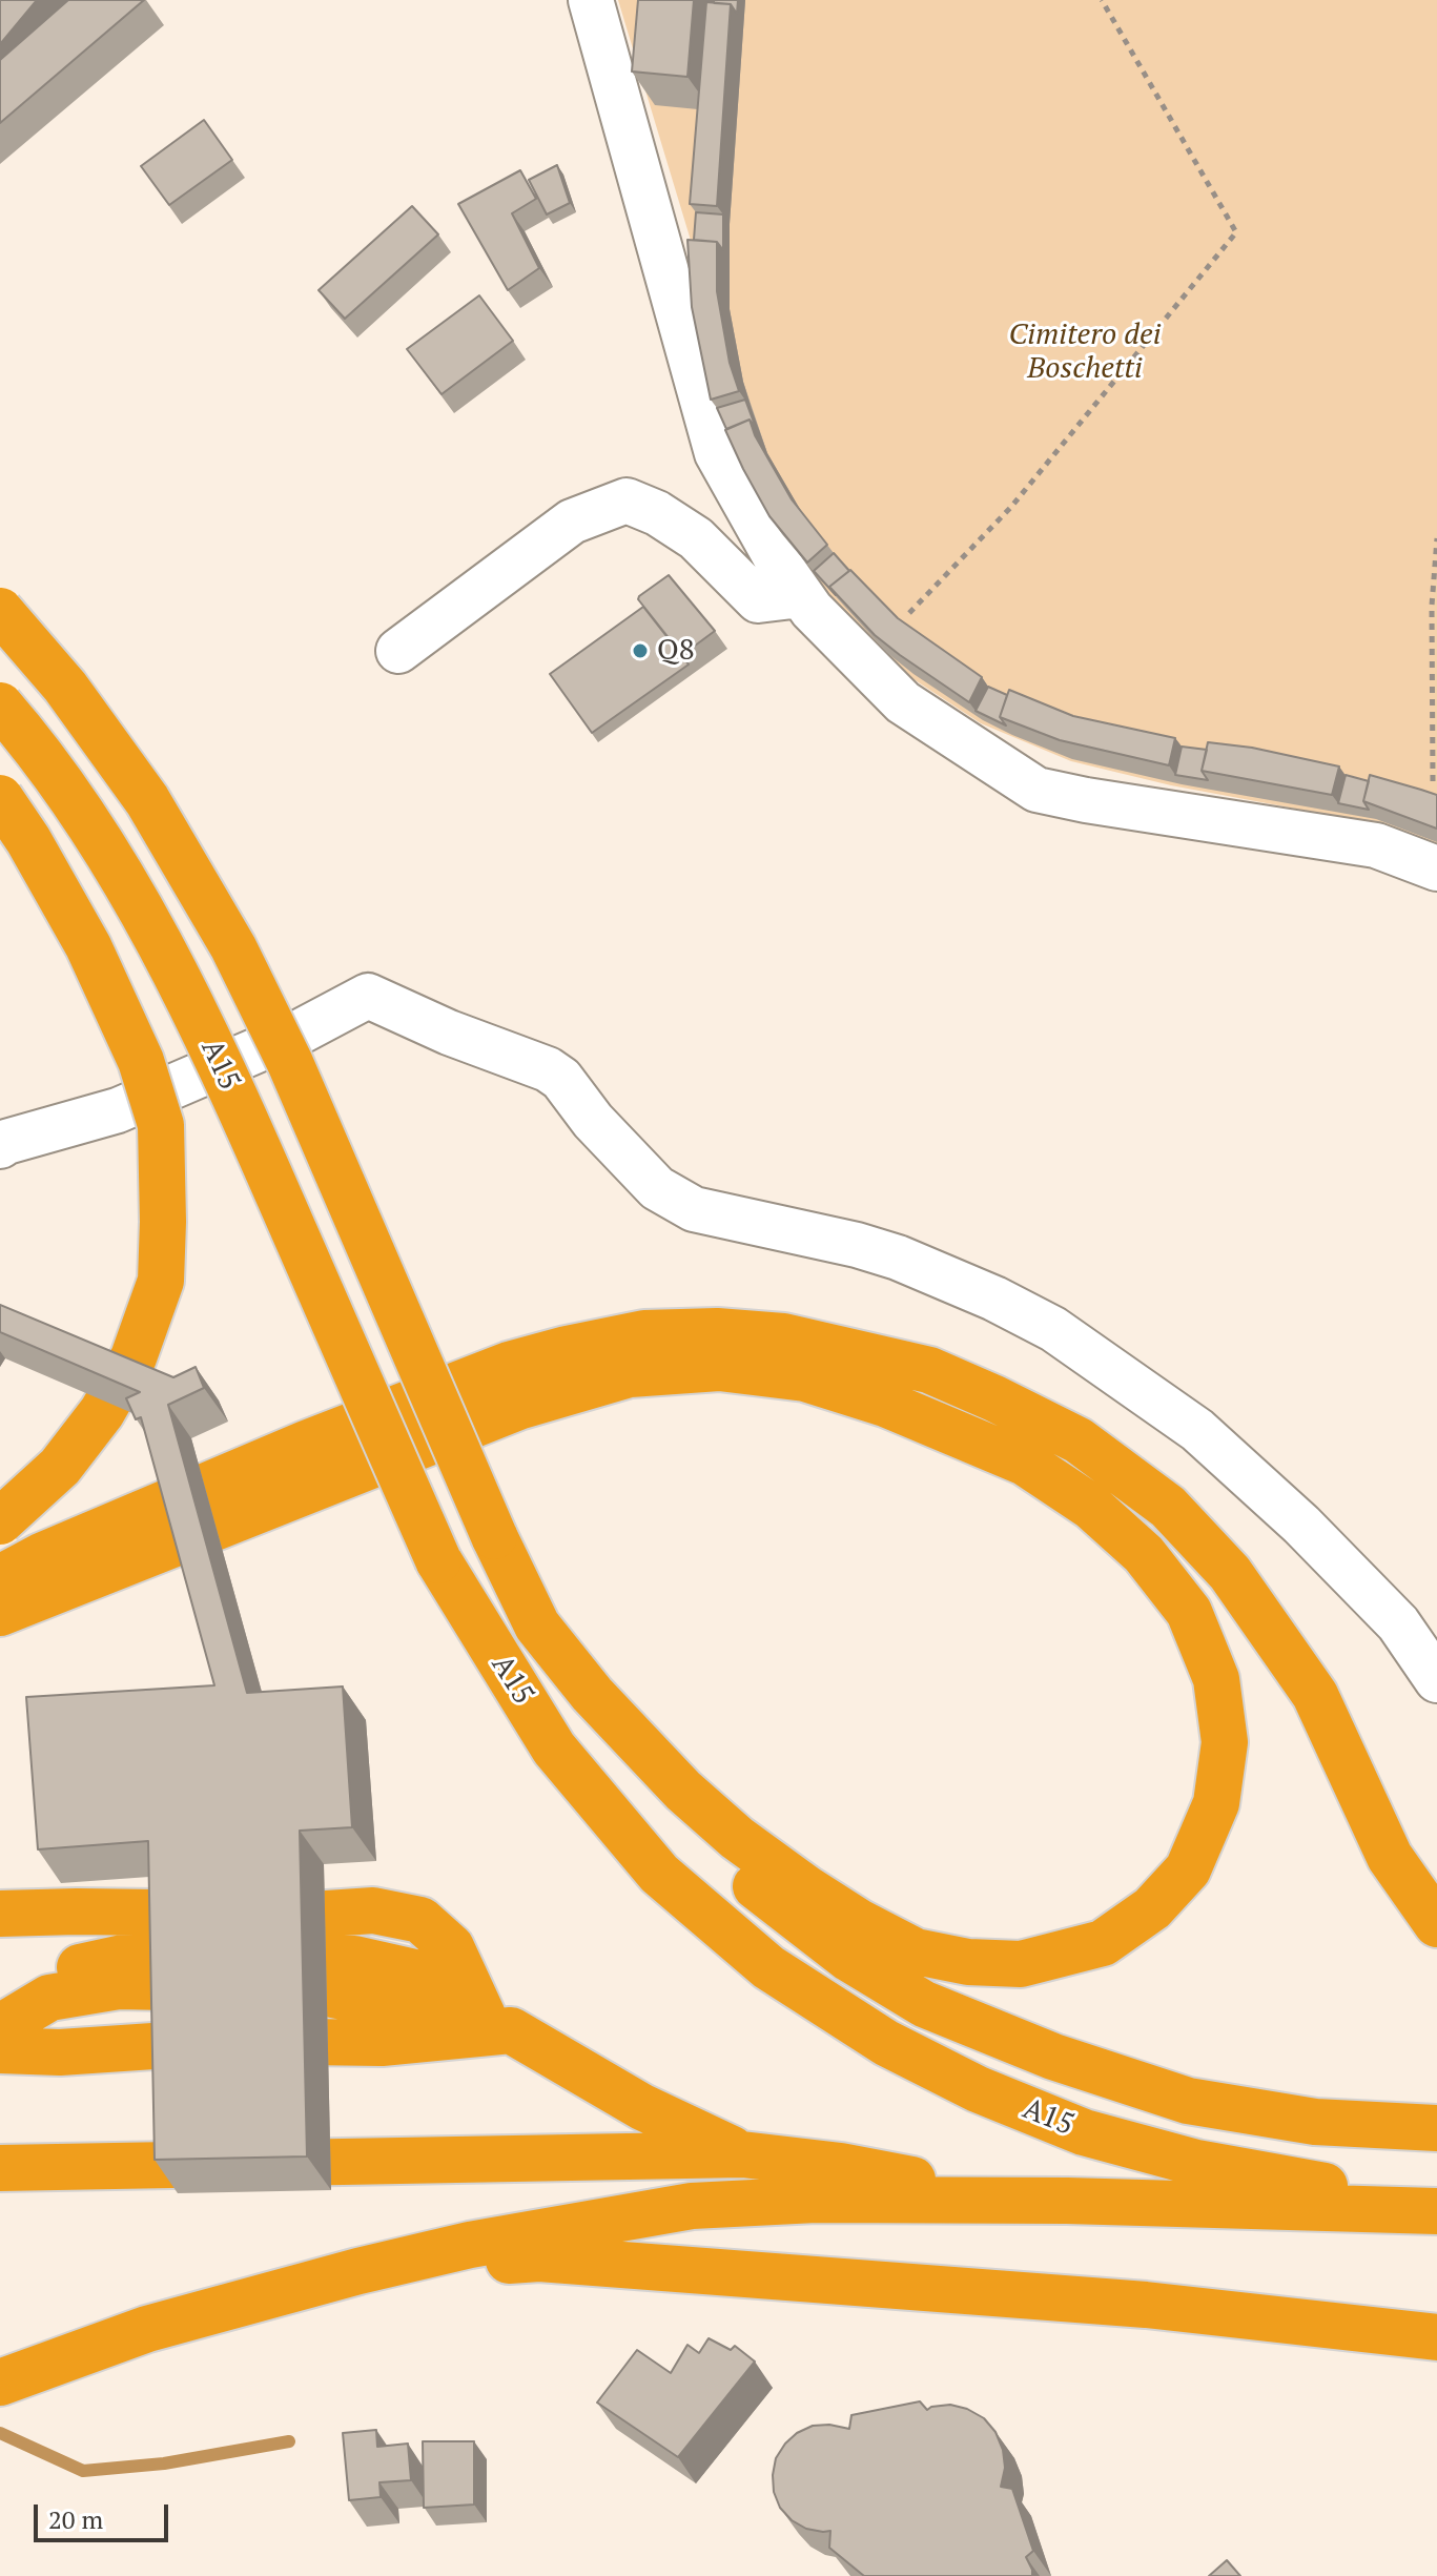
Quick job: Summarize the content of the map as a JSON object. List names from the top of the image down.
{
  "streets": {
    "highway": ["A15"]
  },
  "parks": ["Cimitero dei Boschetti"],
  "places": ["Q8"],
  "scale_bar": "20 m"
}
